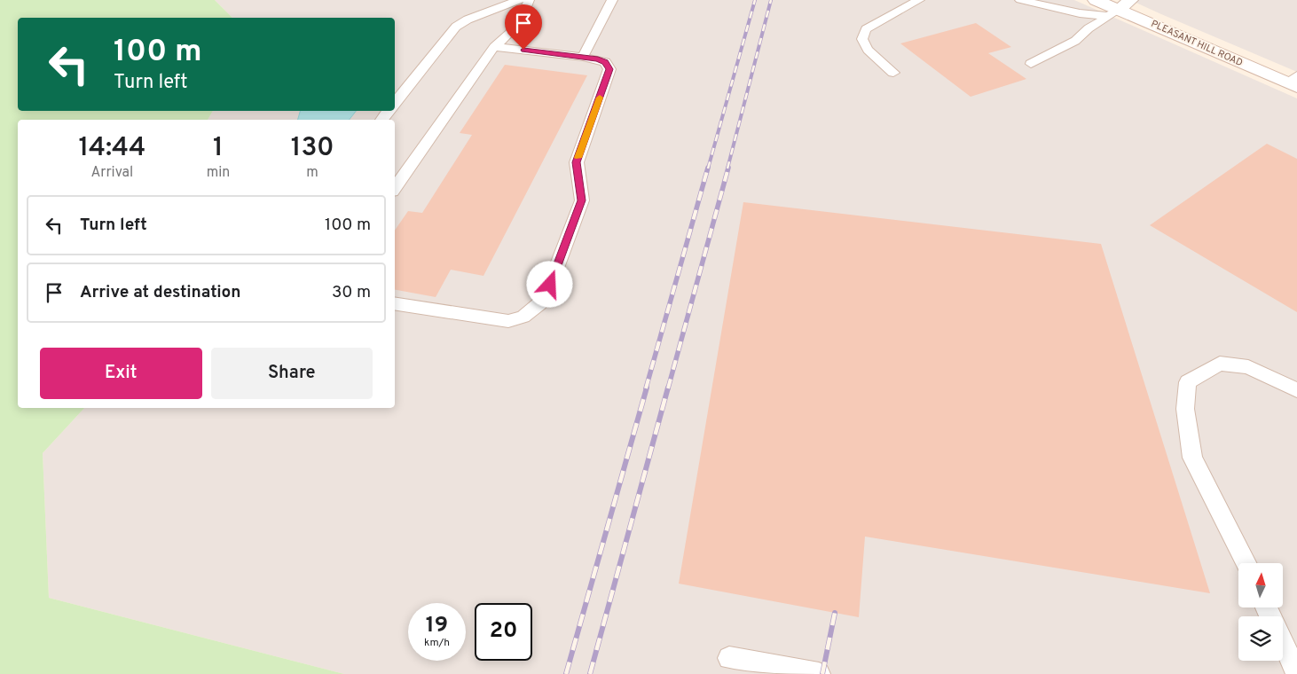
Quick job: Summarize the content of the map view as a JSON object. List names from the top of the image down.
{
  "streets": {
    "street": ["PLEASANT HILL ROAD"]
  },
  "north": "top",
  "page": {
    "turn": ["100 m", "Turn left"],
    "eta": [
      "14:44",
      "Arrival",
      "1",
      "min",
      "130",
      "m"
    ],
    "list": [
      {
        "name": "Turn left",
        "value": "100 m"
      },
      {
        "name": "Arrive at destination",
        "value": "30 m"
      }
    ],
    "buttons": ["Exit", "Share"],
    "speed": "19 km/h",
    "limit": "20"
  }
}
